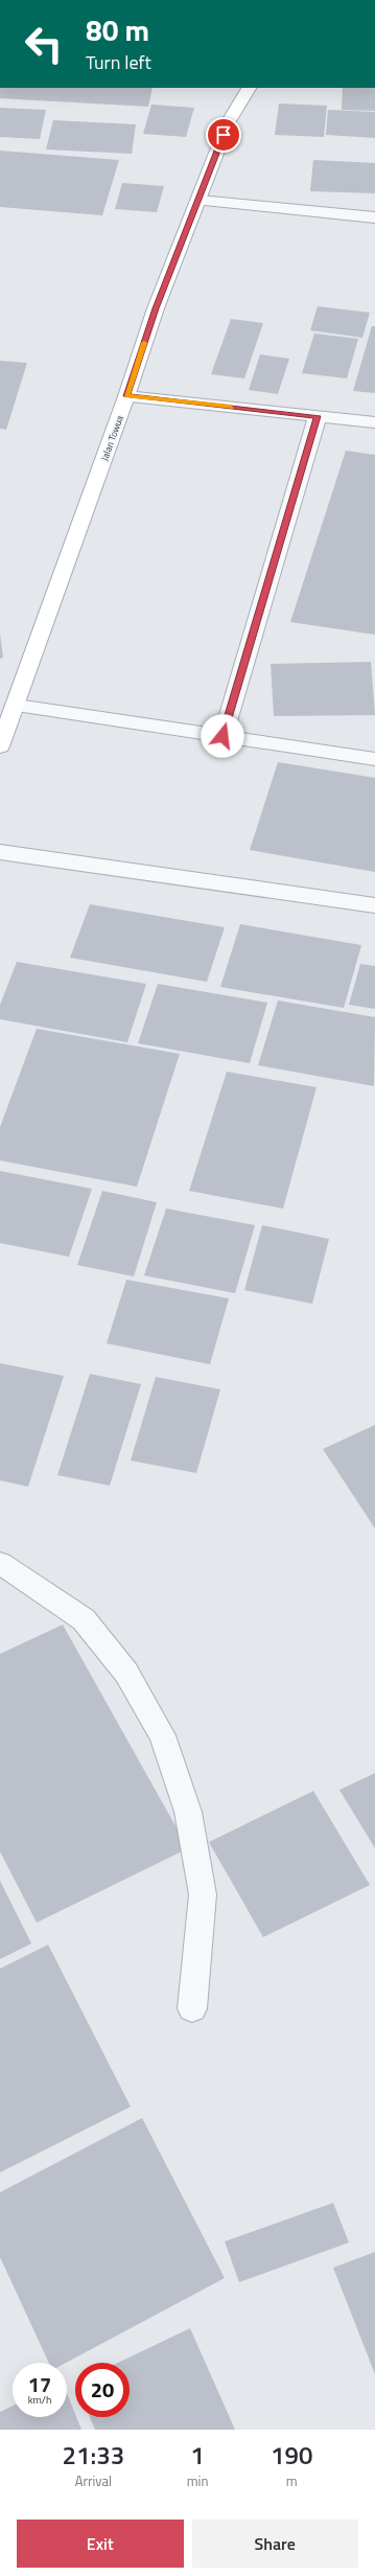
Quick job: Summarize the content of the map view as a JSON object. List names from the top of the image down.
{
  "streets": {
    "main road": ["Jalan Towua"]
  },
  "page": {
    "turn": ["80 m", "Turn left"],
    "speed": "17 km/h",
    "limit": "20",
    "eta": [
      "21:33",
      "Arrival",
      "1",
      "min",
      "190",
      "m"
    ],
    "buttons": ["Exit", "Share"]
  }
}
